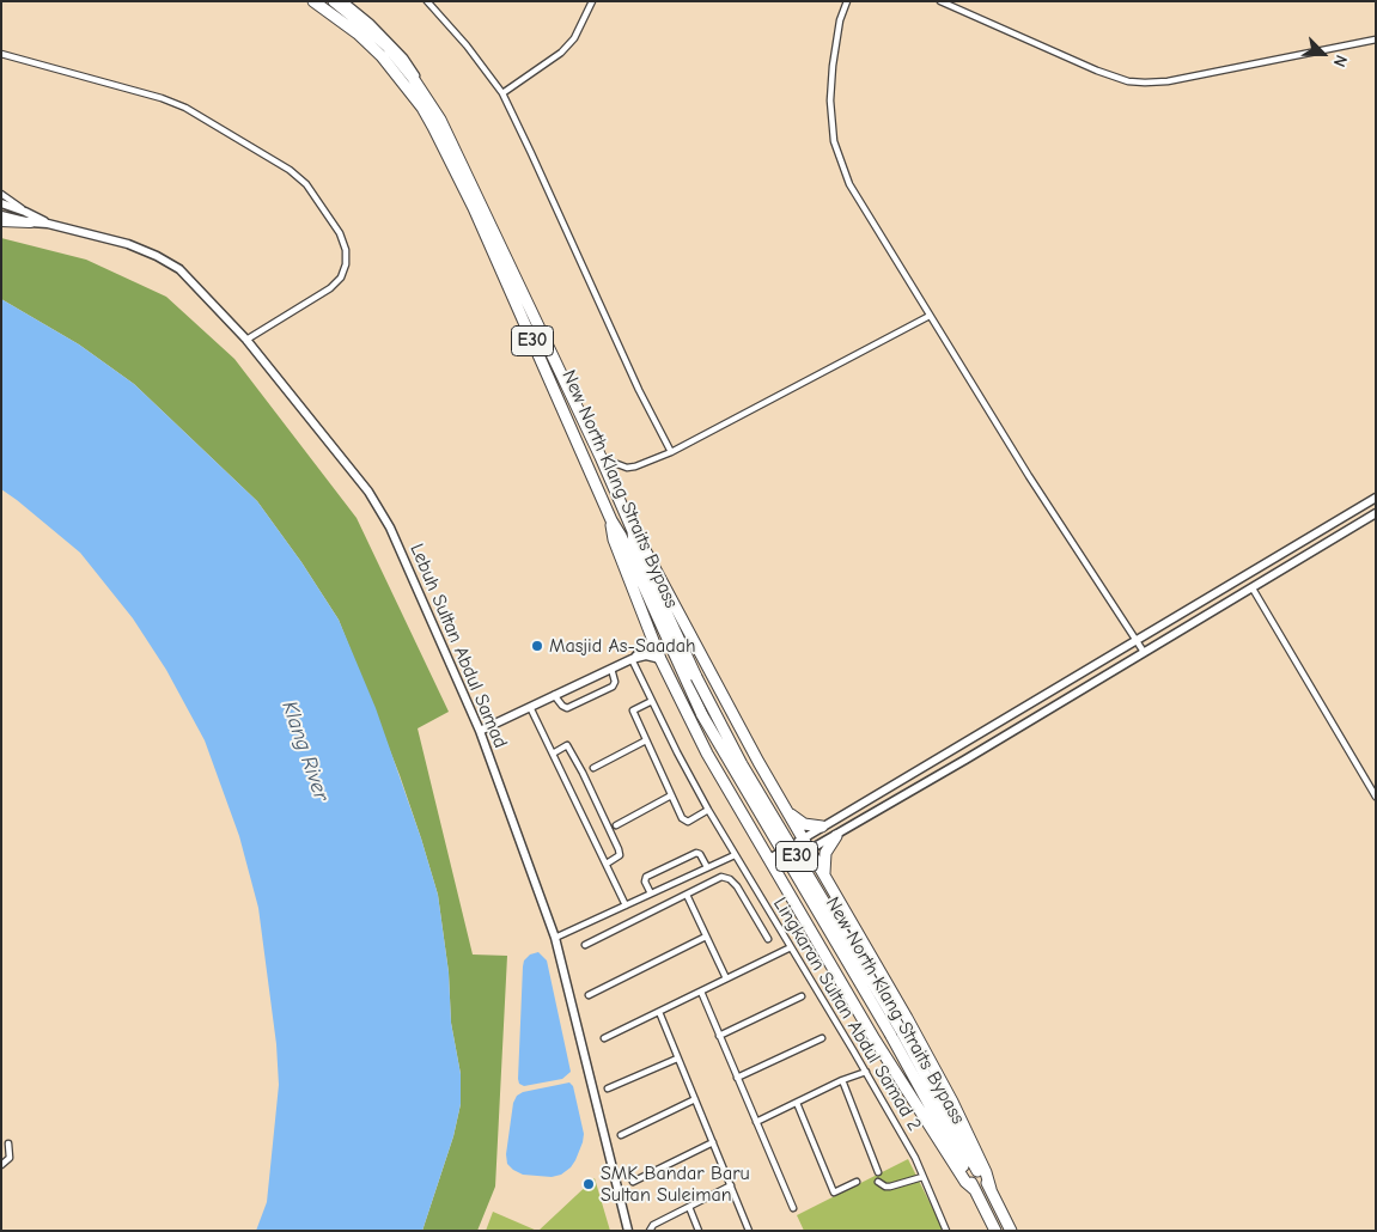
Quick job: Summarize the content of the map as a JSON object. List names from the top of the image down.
{
  "streets": {
    "highway": ["E30", "New North Klang Straits Bypass"],
    "street": ["Lebuh Sultan Abdul Samad", "Lingkaran Sultan Abdul Samad 2"]
  },
  "water": ["Klang River"],
  "places": ["Masjid As-Saadah", "SMK Bandar Baru Sultan Suleiman"],
  "north": "bottom right"
}
